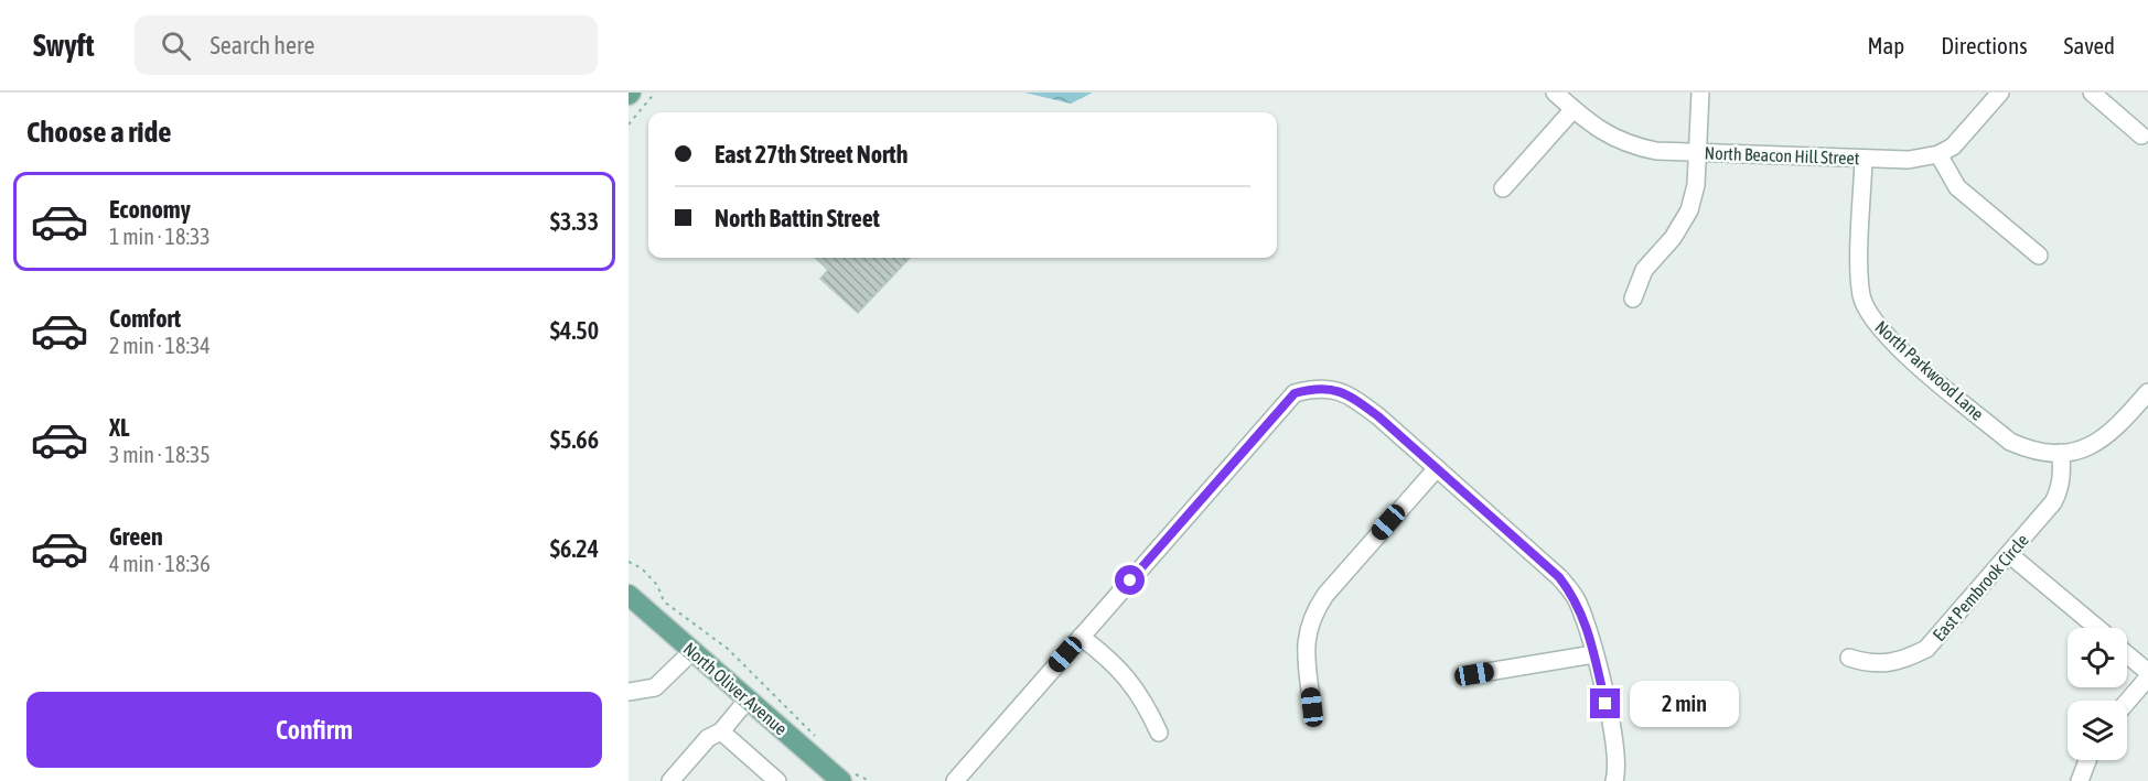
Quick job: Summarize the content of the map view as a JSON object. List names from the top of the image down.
{
  "streets": {
    "main road": ["North Oliver Avenue"],
    "street": ["North Beacon Hill Street", "North Parkwood Lane", "East Pembrook Circle"]
  },
  "crossings": [
    ["North Beacon Hill Street", "North Parkwood Lane"],
    ["North Parkwood Lane", "East Pembrook Circle"]
  ],
  "page": {
    "header": "Swyft",
    "search": "Search here",
    "nav": ["Map", "Directions", "Saved"],
    "heading": "Choose a ride",
    "banner": ["East 27th Street North", "North Battin Street"],
    "list": [
      {
        "name": "Economy",
        "note": "1 min · 18:33",
        "value": "$3.33"
      },
      {
        "name": "Comfort",
        "note": "2 min · 18:34",
        "value": "$4.50"
      },
      {
        "name": "XL",
        "note": "3 min · 18:35",
        "value": "$5.66"
      },
      {
        "name": "Green",
        "note": "4 min · 18:36",
        "value": "$6.24"
      }
    ],
    "buttons": "Confirm",
    "bubble": "2 min"
  }
}
